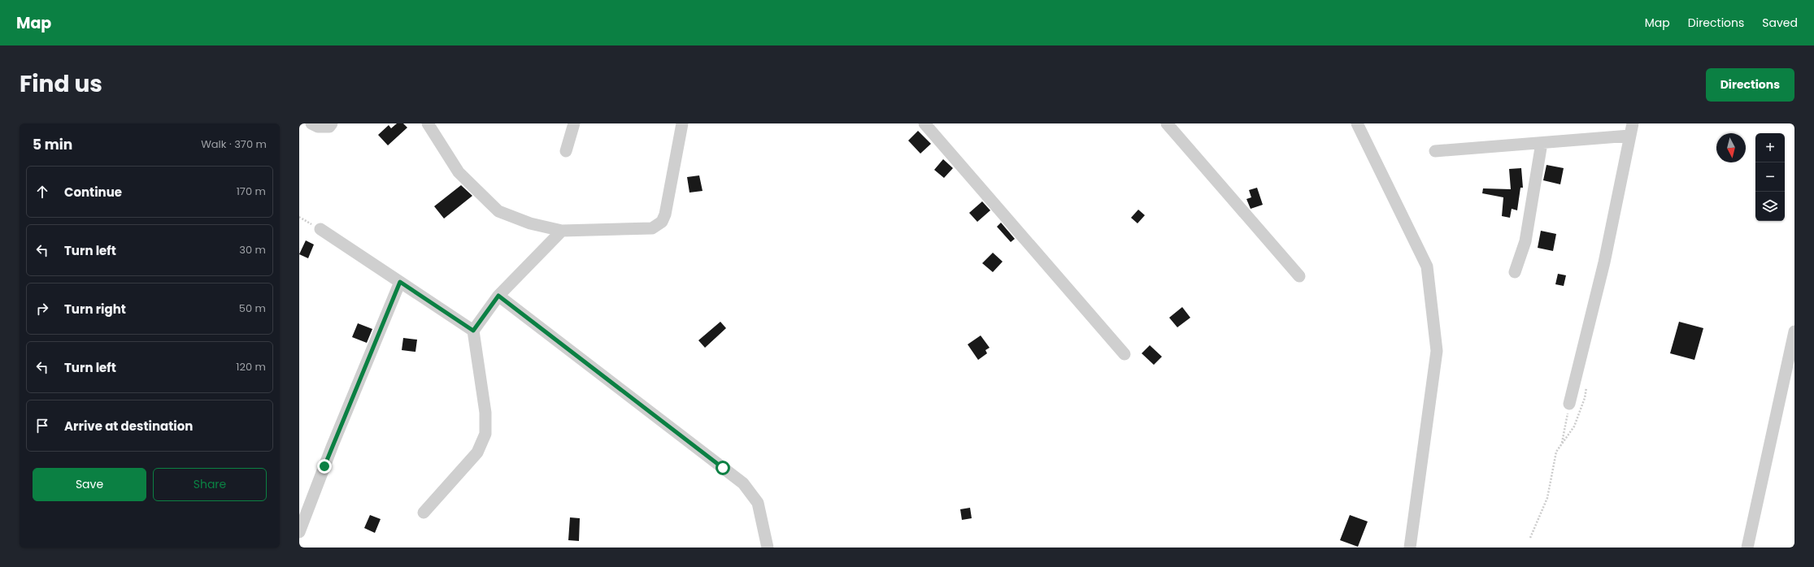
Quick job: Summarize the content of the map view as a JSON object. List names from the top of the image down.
{
  "north": "bottom",
  "page": {
    "header": "Map",
    "nav": ["Map", "Directions", "Saved"],
    "title": "Find us",
    "buttons": [
      "Directions",
      ["Save", "Share"]
    ],
    "heading": ["5 min", "Walk · 370 m"],
    "map_buttons": ["+", "−"],
    "list": [
      ["Continue", "170 m"],
      ["Turn left", "30 m"],
      ["Turn right", "50 m"],
      ["Turn left", "120 m"],
      "Arrive at destination"
    ]
  }
}
